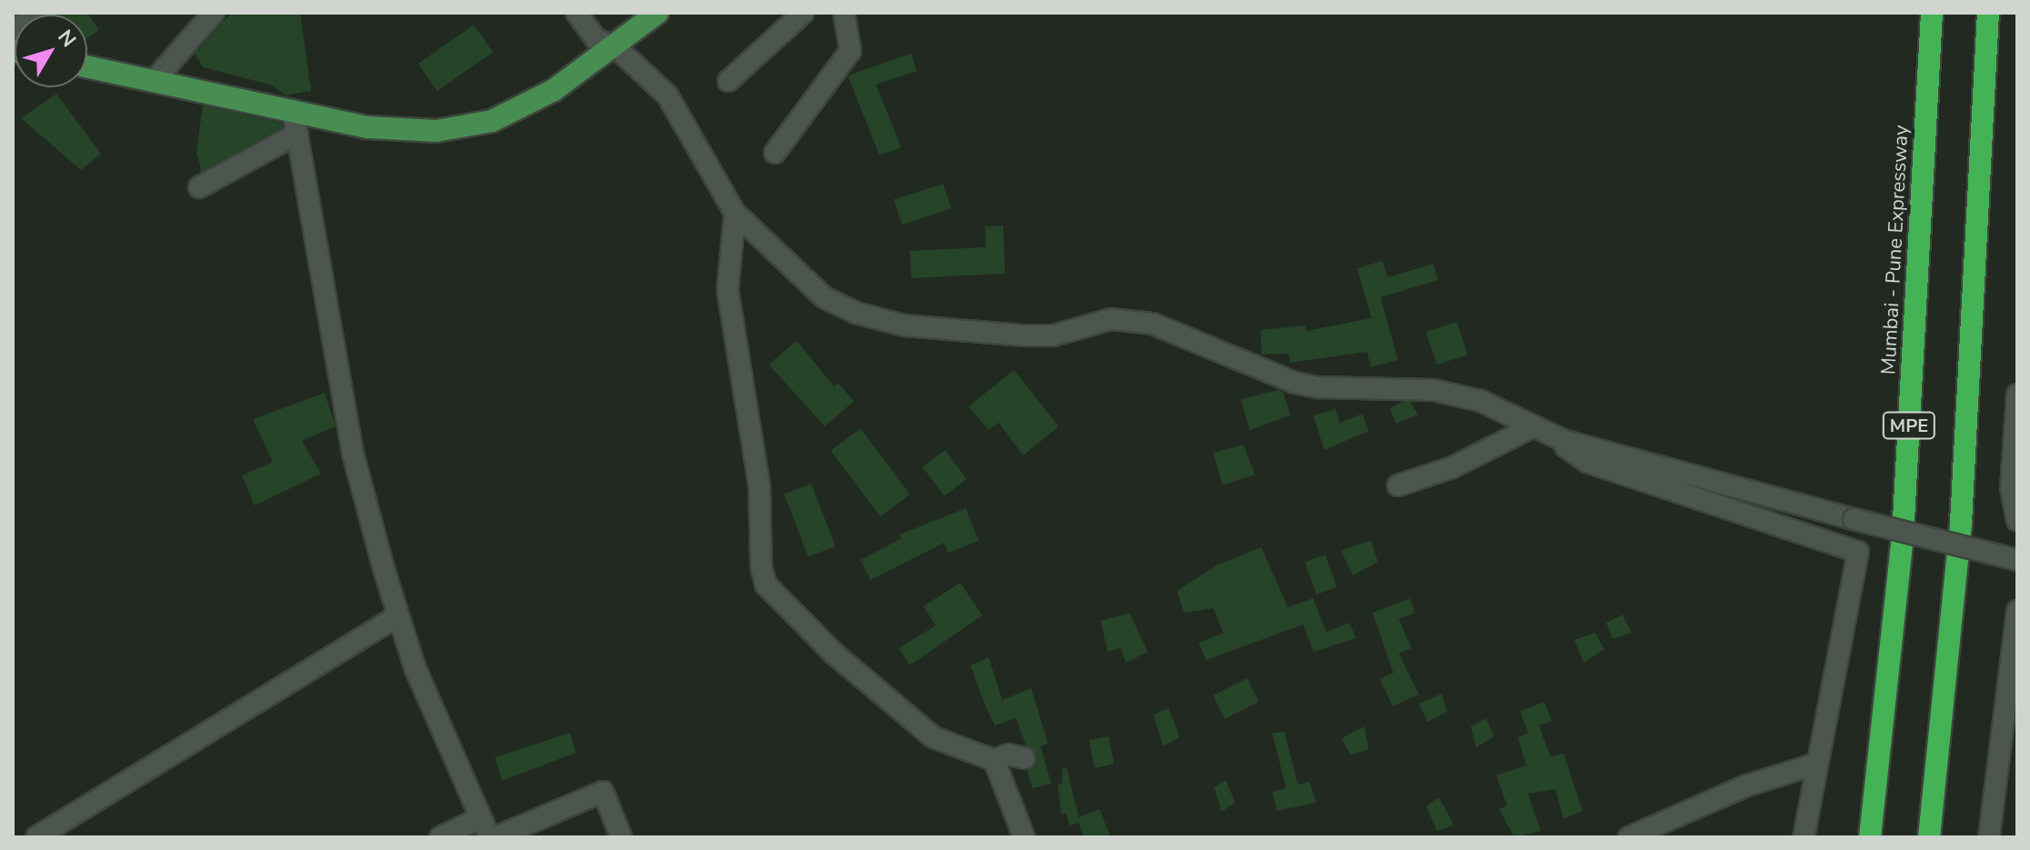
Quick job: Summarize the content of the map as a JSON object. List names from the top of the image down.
{
  "streets": {
    "highway": ["Mumbai - Pune Expressway", "MPE"]
  },
  "north": "top right"
}
